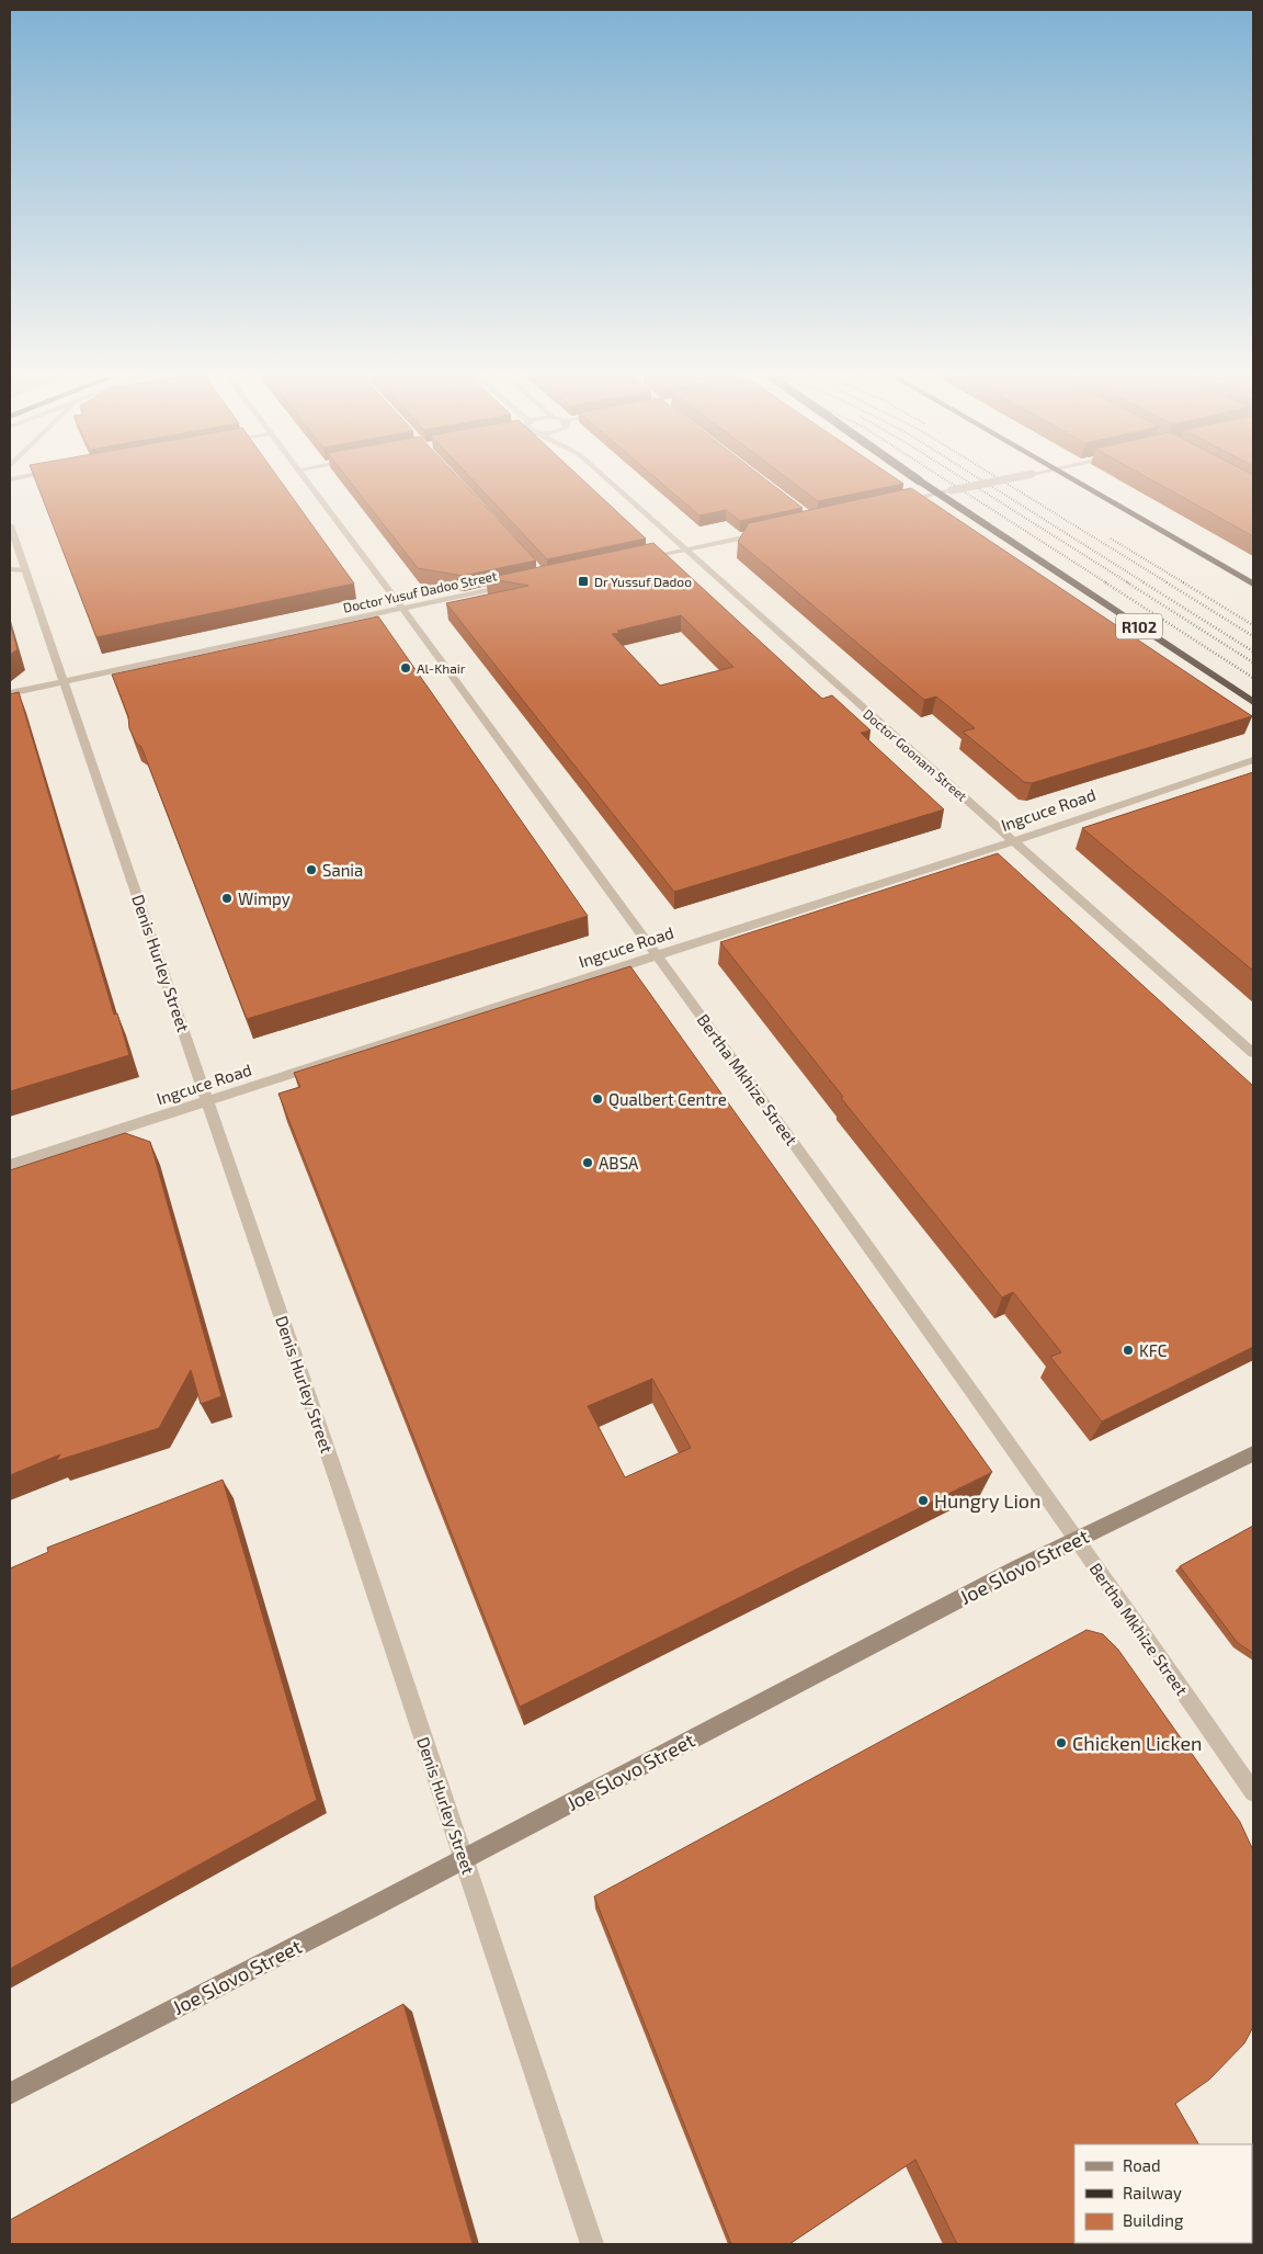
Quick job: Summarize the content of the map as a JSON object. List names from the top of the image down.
{
  "streets": {
    "highway": ["R102"],
    "main road": ["Joe Slovo Street"],
    "street": [
      "Doctor Yusuf Dadoo Street",
      "Doctor Goonam Street",
      "Ingcuce Road",
      "Denis Hurley Street",
      "Bertha Mkhize Street"
    ]
  },
  "crossings": [
    ["Doctor Yusuf Dadoo Street", "Denis Hurley Street"],
    ["Doctor Yusuf Dadoo Street", "Bertha Mkhize Street"],
    ["Doctor Goonam Street", "Ingcuce Road"],
    ["Ingcuce Road", "Denis Hurley Street"],
    ["Ingcuce Road", "Bertha Mkhize Street"],
    ["Denis Hurley Street", "Joe Slovo Street"],
    ["Bertha Mkhize Street", "Joe Slovo Street"]
  ],
  "places": {
    "transit": ["Dr Yussuf Dadoo"],
    "other": [
      "Al-Khair",
      "Sania",
      "Wimpy",
      "Qualbert Centre",
      "ABSA",
      "KFC",
      "Hungry Lion",
      "Chicken Licken"
    ]
  },
  "legend": ["Road", "Railway", "Building"]
}
